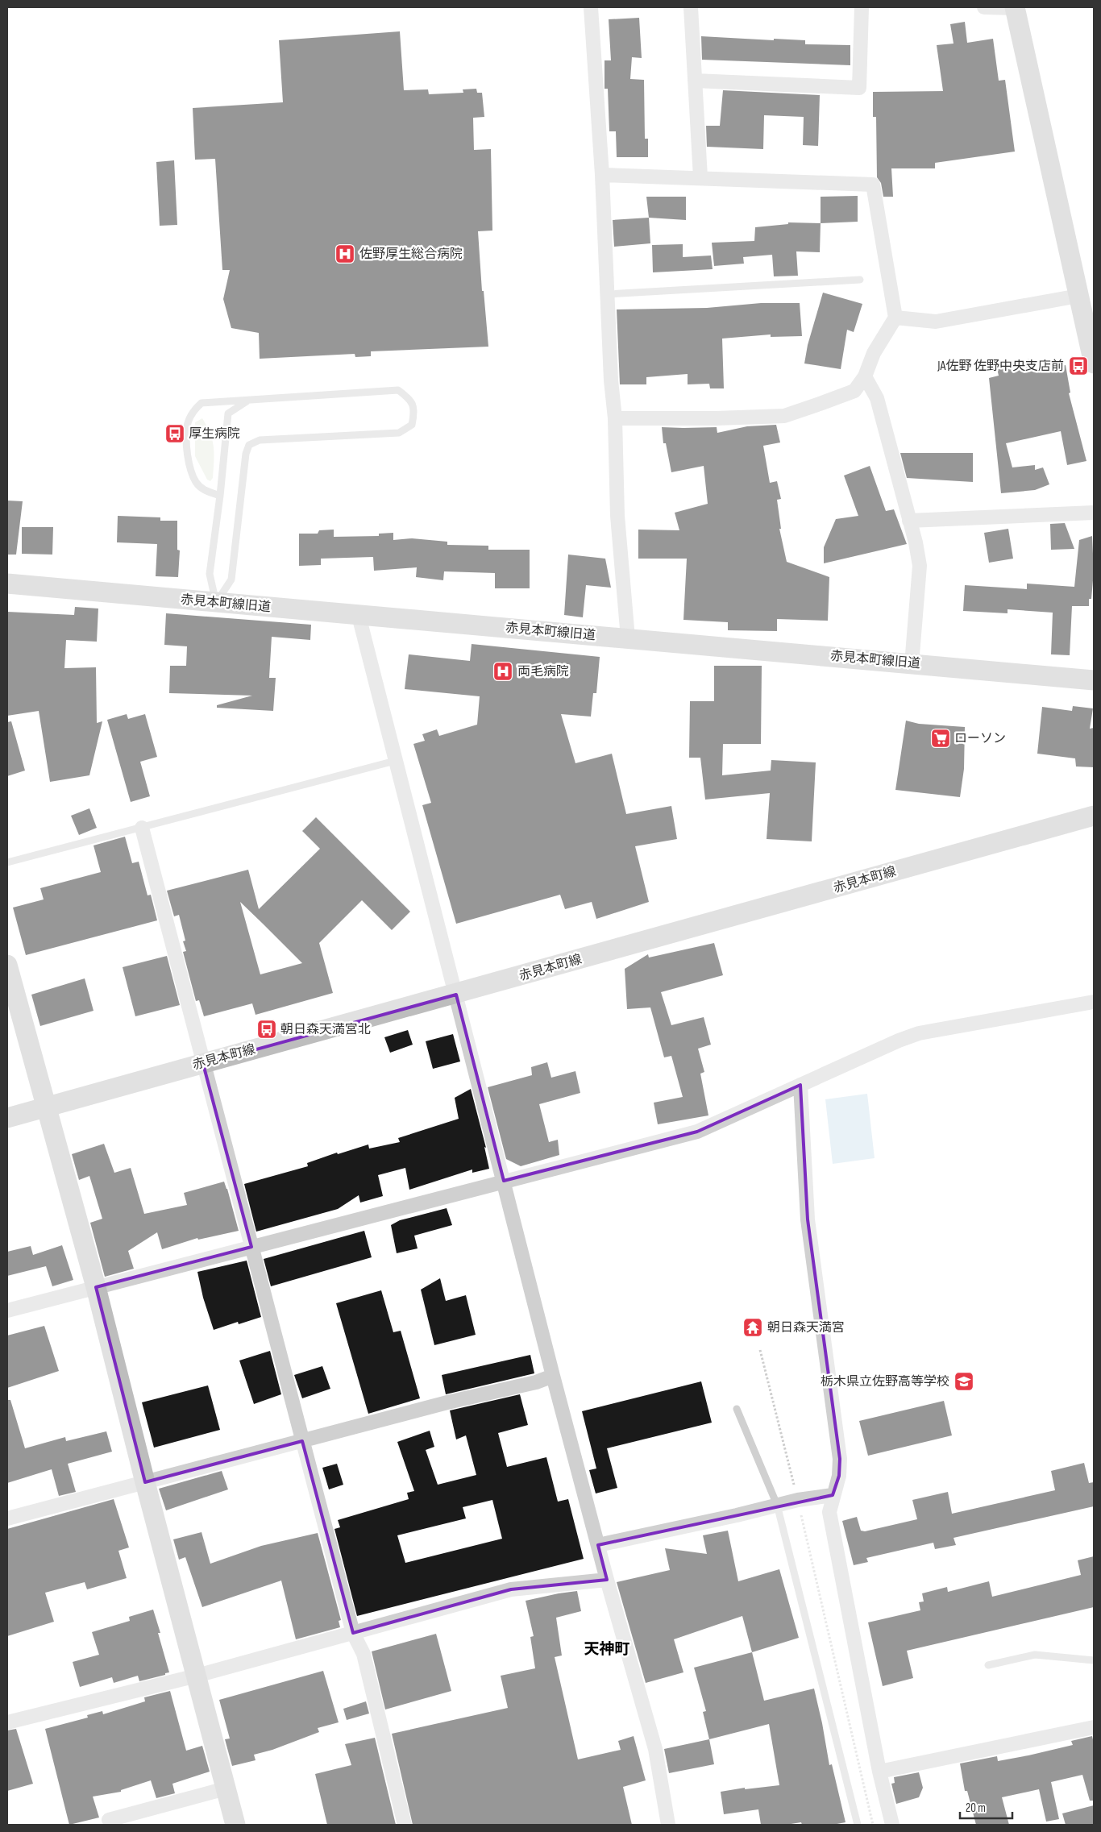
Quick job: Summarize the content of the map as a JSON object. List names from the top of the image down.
{
  "streets": {
    "street": ["赤見本町線旧道", "赤見本町線"]
  },
  "districts": ["天神町"],
  "places": {
    "hospital": ["佐野厚生総合病院", "両毛病院"],
    "bus stop": ["JA佐野 佐野中央支店前", "厚生病院", "朝日森天満宮北"],
    "supermarket": ["ローソン"],
    "temple": ["朝日森天満宮"],
    "school or university": ["栃木県立佐野高等学校"]
  },
  "scale_bar": "20 m"
}
